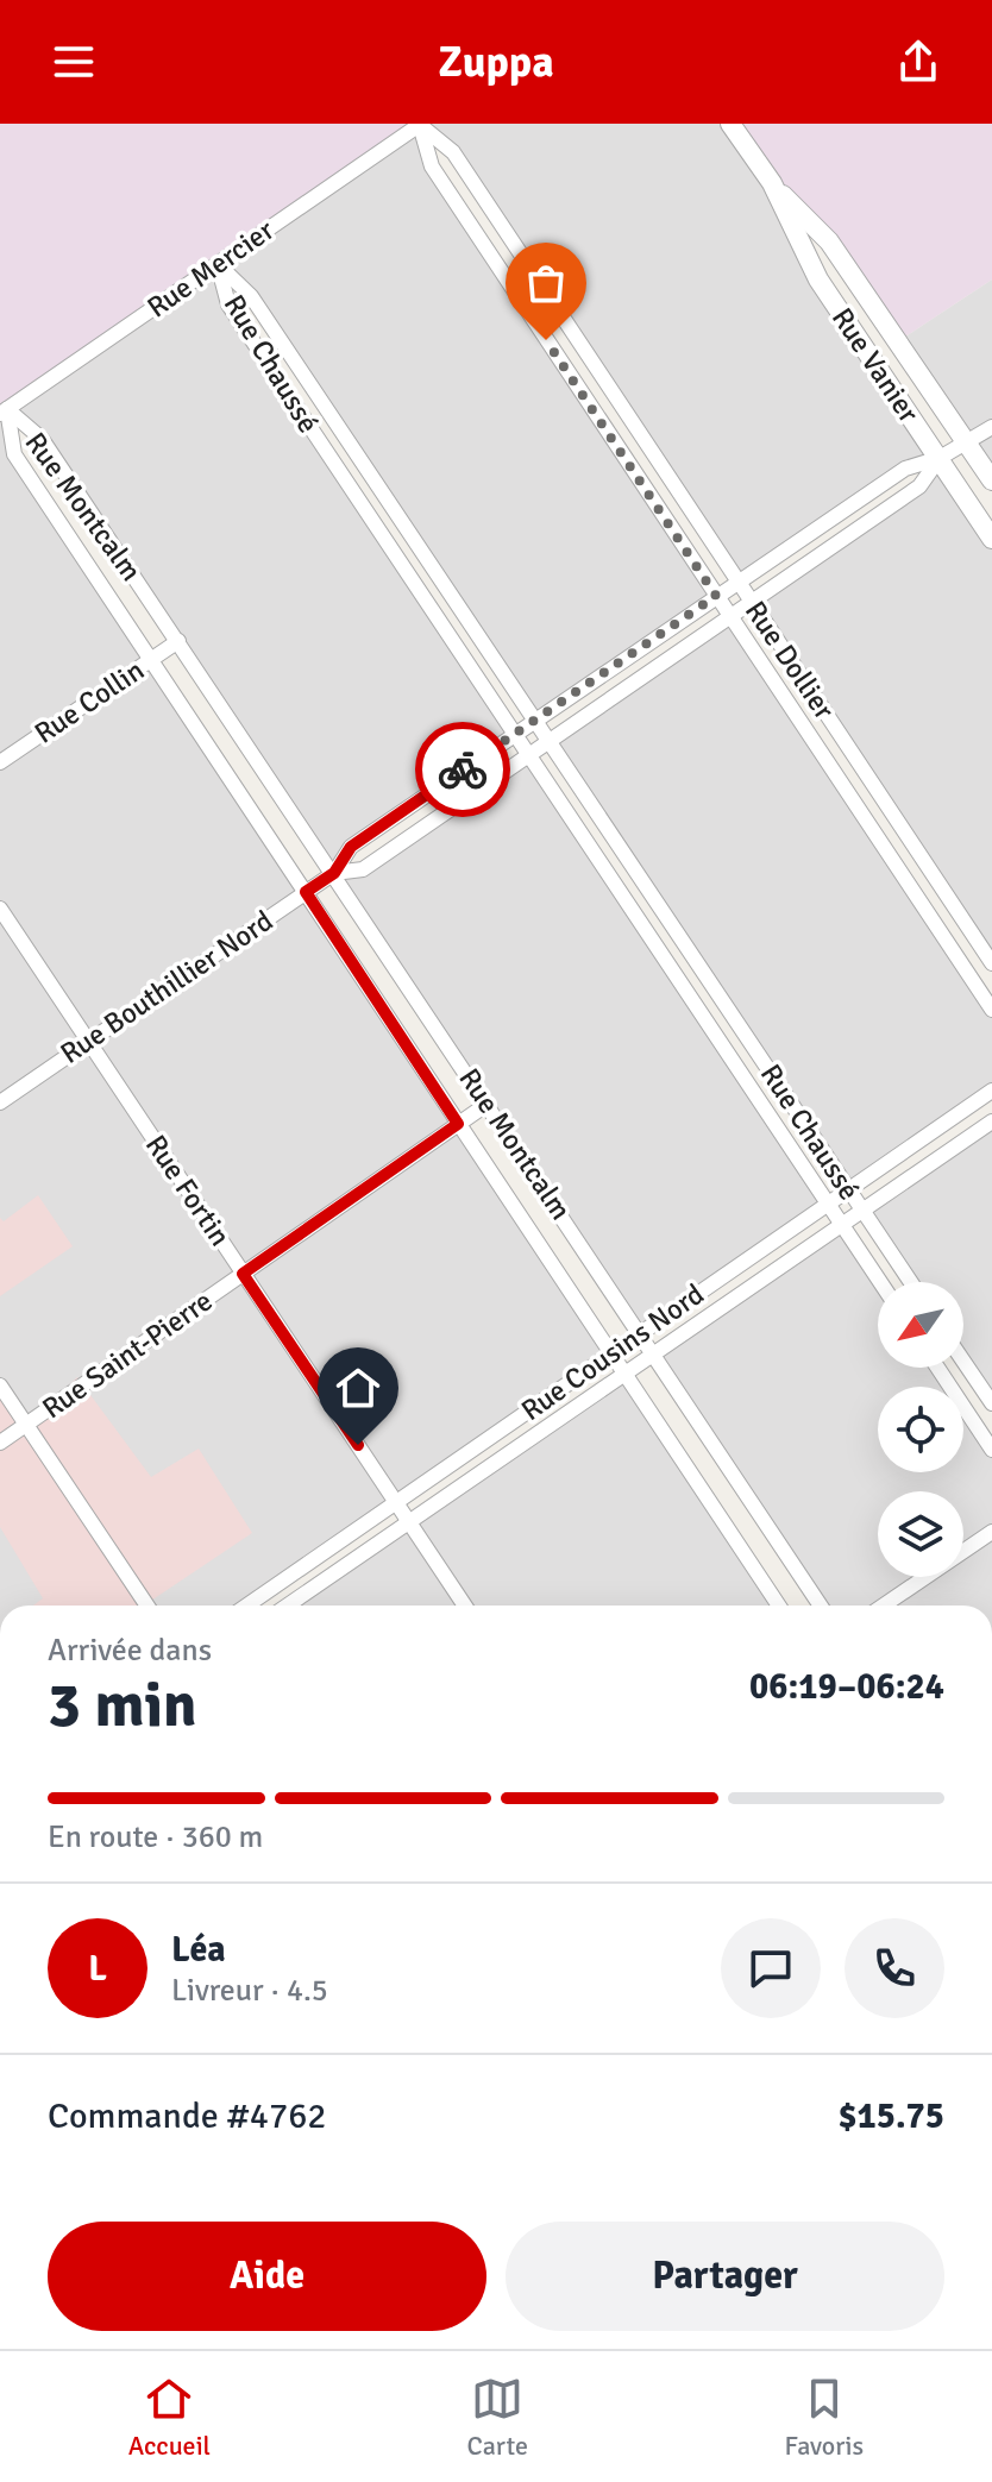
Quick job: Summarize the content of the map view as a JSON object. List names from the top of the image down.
{
  "streets": {
    "street": [
      "Rue Mercier",
      "Rue Chaussé",
      "Rue Vanier",
      "Rue Montcalm",
      "Rue Dollier",
      "Rue Collin",
      "Rue Bouthillier Nord",
      "Rue Fortin",
      "Rue Cousins Nord",
      "Rue Saint-Pierre"
    ]
  },
  "crossings": [
    ["Rue Mercier", "Rue Chaussé"],
    ["Rue Mercier", "Rue Montcalm"],
    ["Rue Mercier", "Rue Dollier"],
    ["Rue Chaussé", "Rue Bouthillier Nord"],
    ["Rue Chaussé", "Rue Cousins Nord"],
    ["Rue Vanier", "Rue Bouthillier Nord"],
    ["Rue Montcalm", "Rue Collin"],
    ["Rue Montcalm", "Rue Bouthillier Nord"],
    ["Rue Montcalm", "Rue Cousins Nord"],
    ["Rue Montcalm", "Rue Saint-Pierre"],
    ["Rue Dollier", "Rue Bouthillier Nord"],
    ["Rue Bouthillier Nord", "Rue Fortin"],
    ["Rue Fortin", "Rue Cousins Nord"],
    ["Rue Fortin", "Rue Saint-Pierre"]
  ],
  "north": "bottom left",
  "page": {
    "header": "Zuppa",
    "heading": ["3 min", "Arrivée dans", "06:19–06:24"],
    "panel": [
      "Léa",
      "Livreur · 4.5",
      "Commande #4762",
      "$15.75"
    ],
    "bar": "En route · 360 m",
    "round": "L",
    "buttons": ["Aide", "Partager"],
    "tabs": ["Accueil", "Carte", "Favoris"]
  }
}
